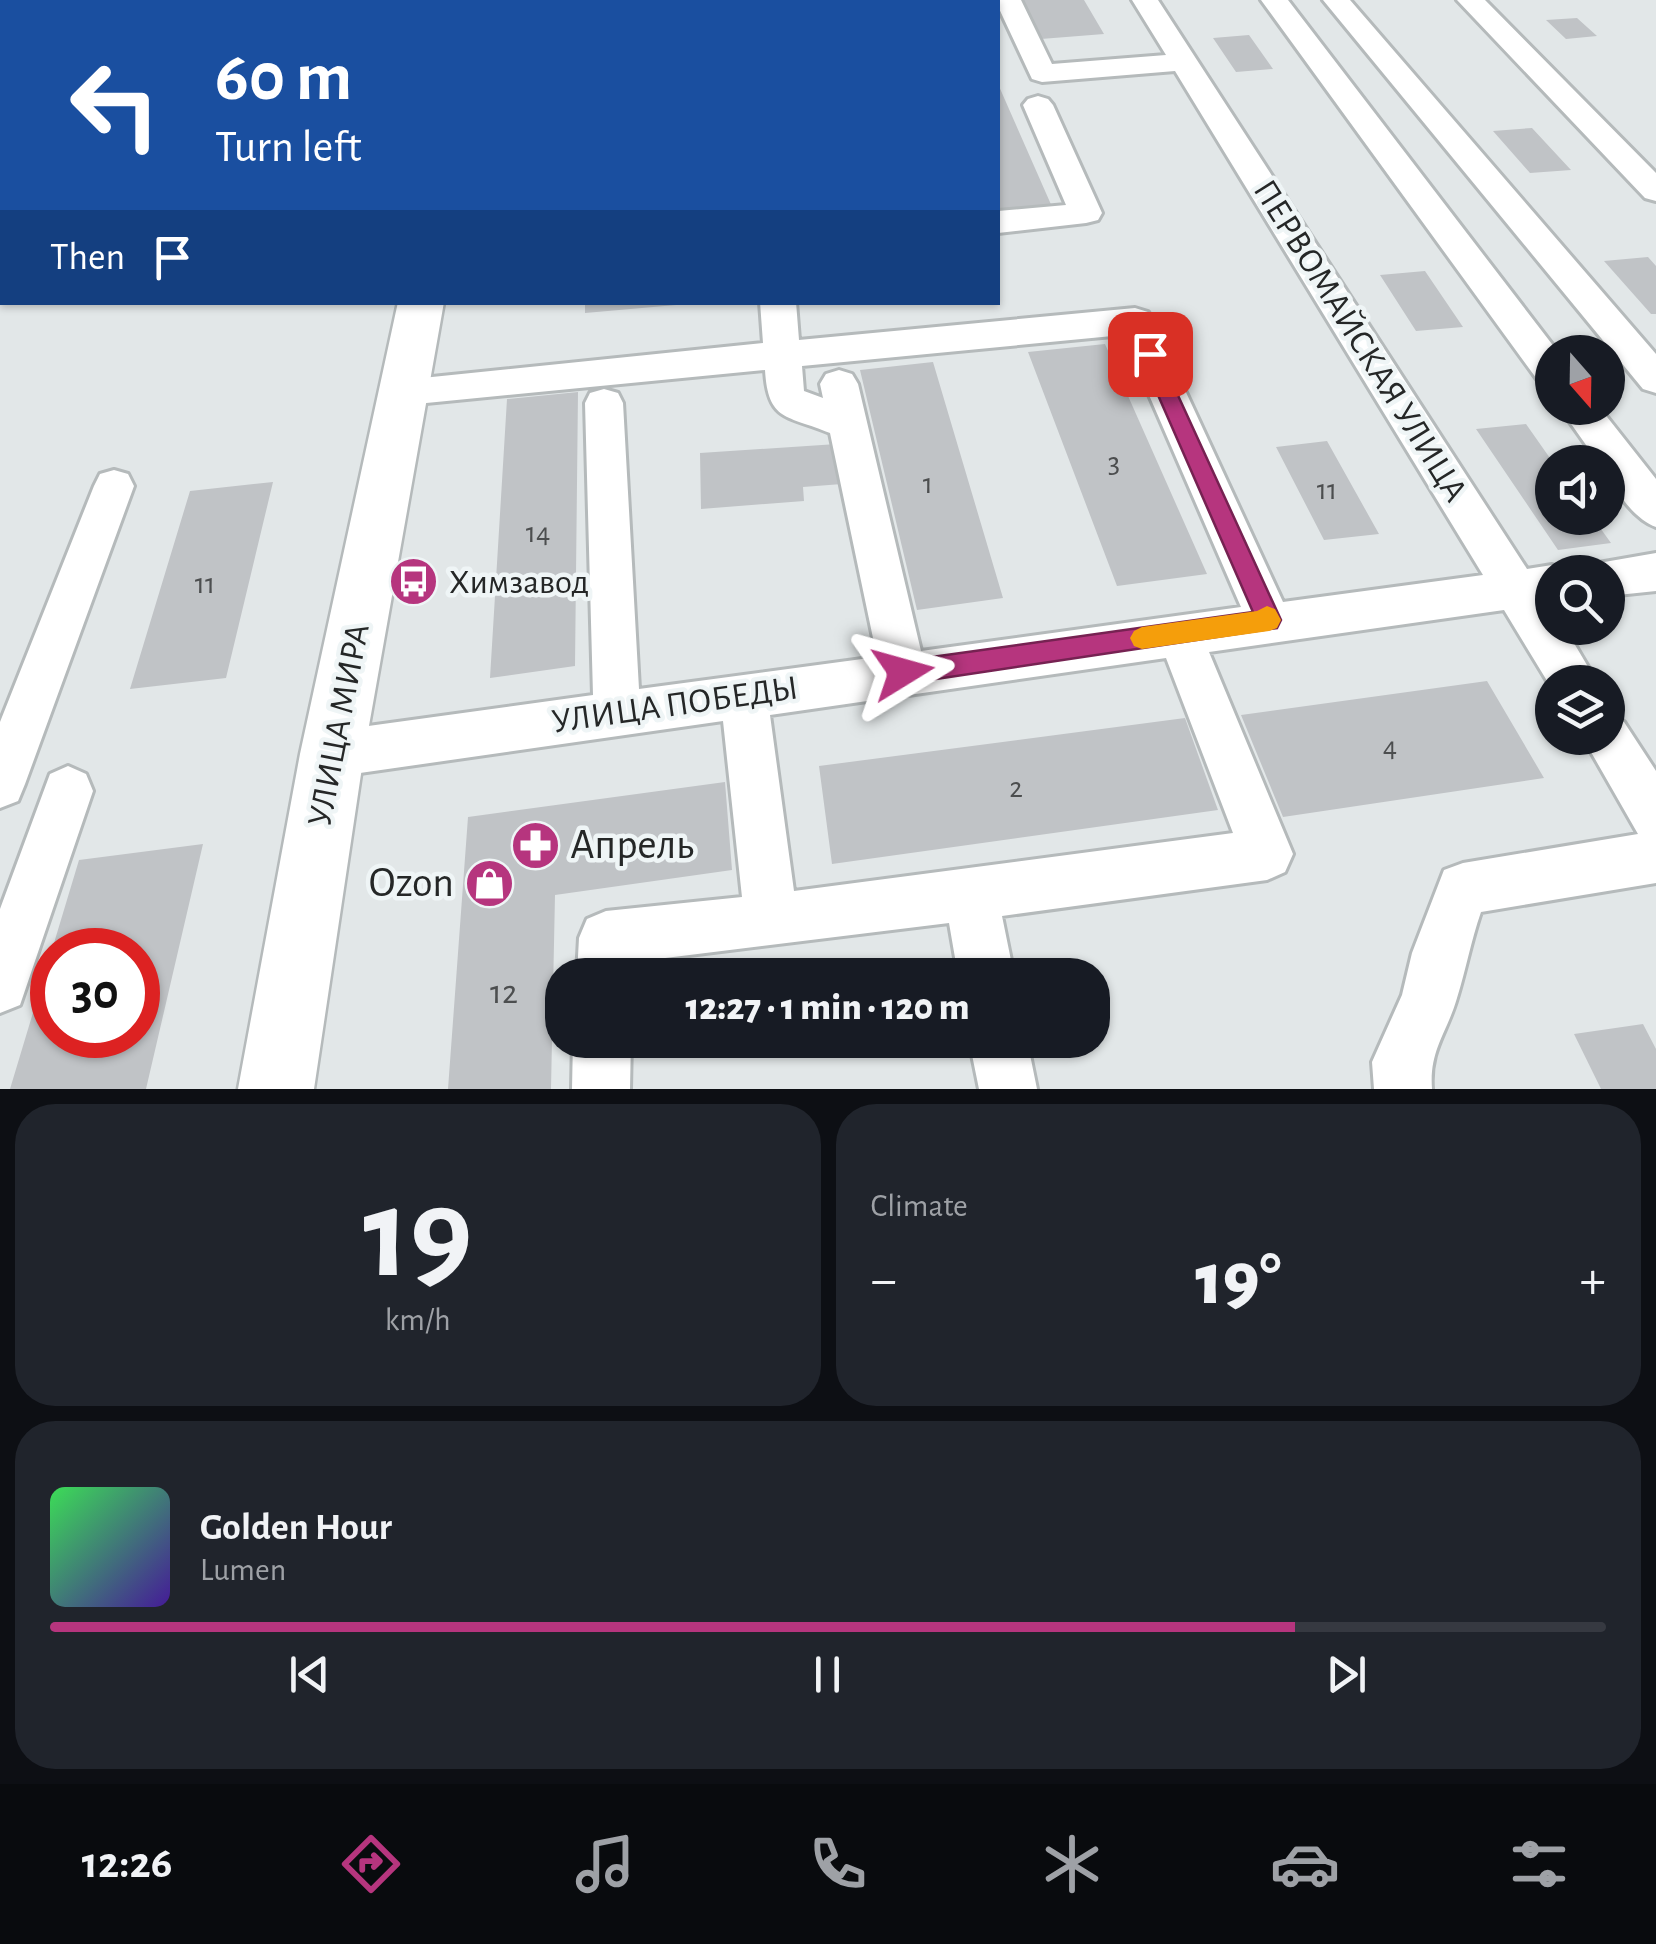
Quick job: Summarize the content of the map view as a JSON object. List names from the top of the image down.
{
  "streets": {
    "main road": ["УЛИЦА МИРА"],
    "street": ["ПЕРВОМАЙСКАЯ УЛИЦА", "УЛИЦА ПОБЕДЫ"]
  },
  "crossings": [
    ["ПЕРВОМАЙСКАЯ УЛИЦА", "УЛИЦА ПОБЕДЫ"],
    ["УЛИЦА ПОБЕДЫ", "УЛИЦА МИРА"]
  ],
  "places": {
    "bus stop": ["Химзавод"],
    "pharmacy": ["Апрель"],
    "shop": ["Ozon"]
  },
  "house_numbers": [
    "3",
    "1",
    "11",
    "14",
    "11",
    "4",
    "2",
    "12"
  ],
  "north": "bottom",
  "page": {
    "turn": ["60 m", "Turn left"],
    "then": "Then",
    "limit": "30",
    "trip": "12:27 · 1 min · 120 m",
    "tile": [
      ["19", "km/h"],
      "Climate"
    ],
    "heat": ["−", "19°", "+"],
    "song": ["Golden Hour", "Lumen"],
    "tabs": "12:26"
  }
}
